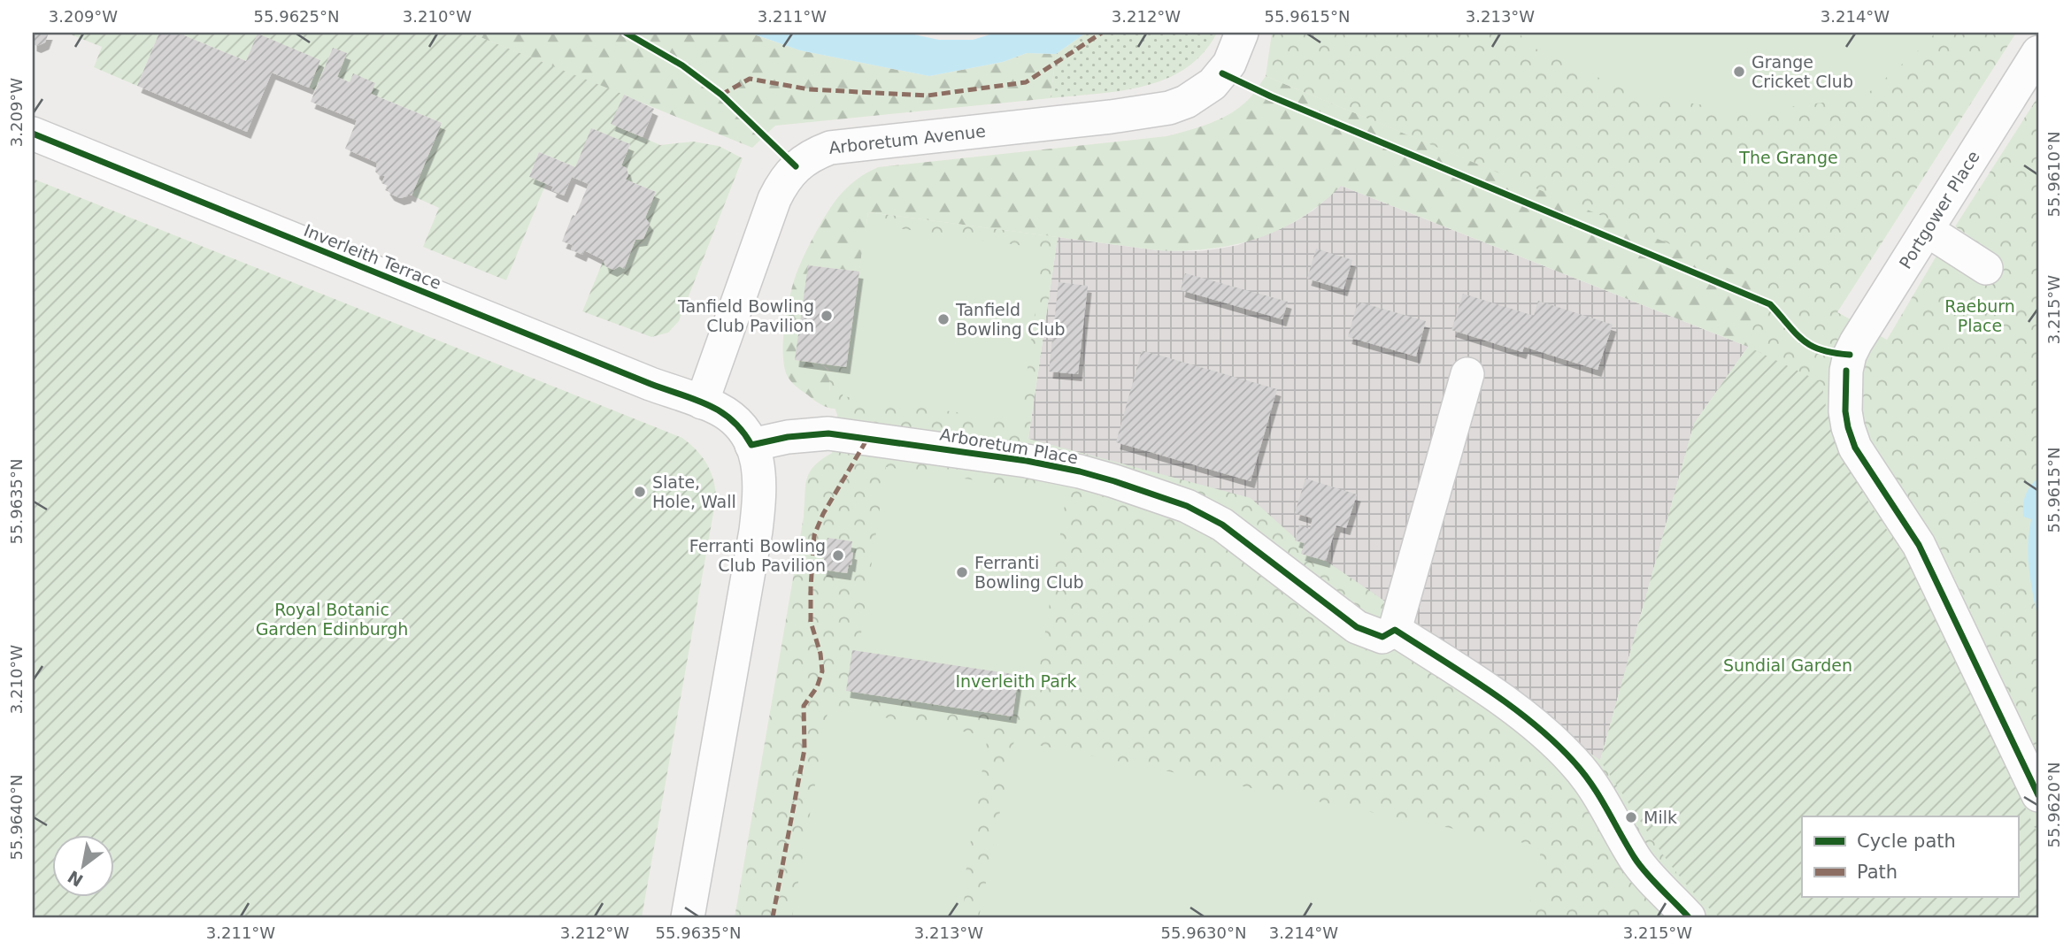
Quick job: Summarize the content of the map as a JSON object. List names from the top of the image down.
{
  "streets": {
    "street": [
      "Arboretum Avenue",
      "Portgower Place",
      "Inverleith Terrace",
      "Arboretum Place"
    ]
  },
  "crossings": [
    ["Arboretum Avenue", "Inverleith Terrace"]
  ],
  "parks": [
    "The Grange",
    "Raeburn Place",
    "Royal Botanic Garden Edinburgh",
    "Sundial Garden",
    "Inverleith Park"
  ],
  "places": [
    "Grange Cricket Club",
    "Tanfield Bowling Club Pavilion",
    "Tanfield Bowling Club",
    "Slate, Hole, Wall",
    "Ferranti Bowling Club Pavilion",
    "Ferranti Bowling Club",
    "Milk"
  ],
  "legend": ["Cycle path", "Path"],
  "north": "bottom left",
  "coordinates": [
    "3.209°W",
    "55.9625°N",
    "3.210°W",
    "3.211°W",
    "3.212°W",
    "55.9615°N",
    "3.213°W",
    "3.214°W",
    "55.9610°N",
    "3.215°W",
    "55.9635°N",
    "55.9620°N",
    "55.9640°N",
    "55.9630°N"
  ]
}
